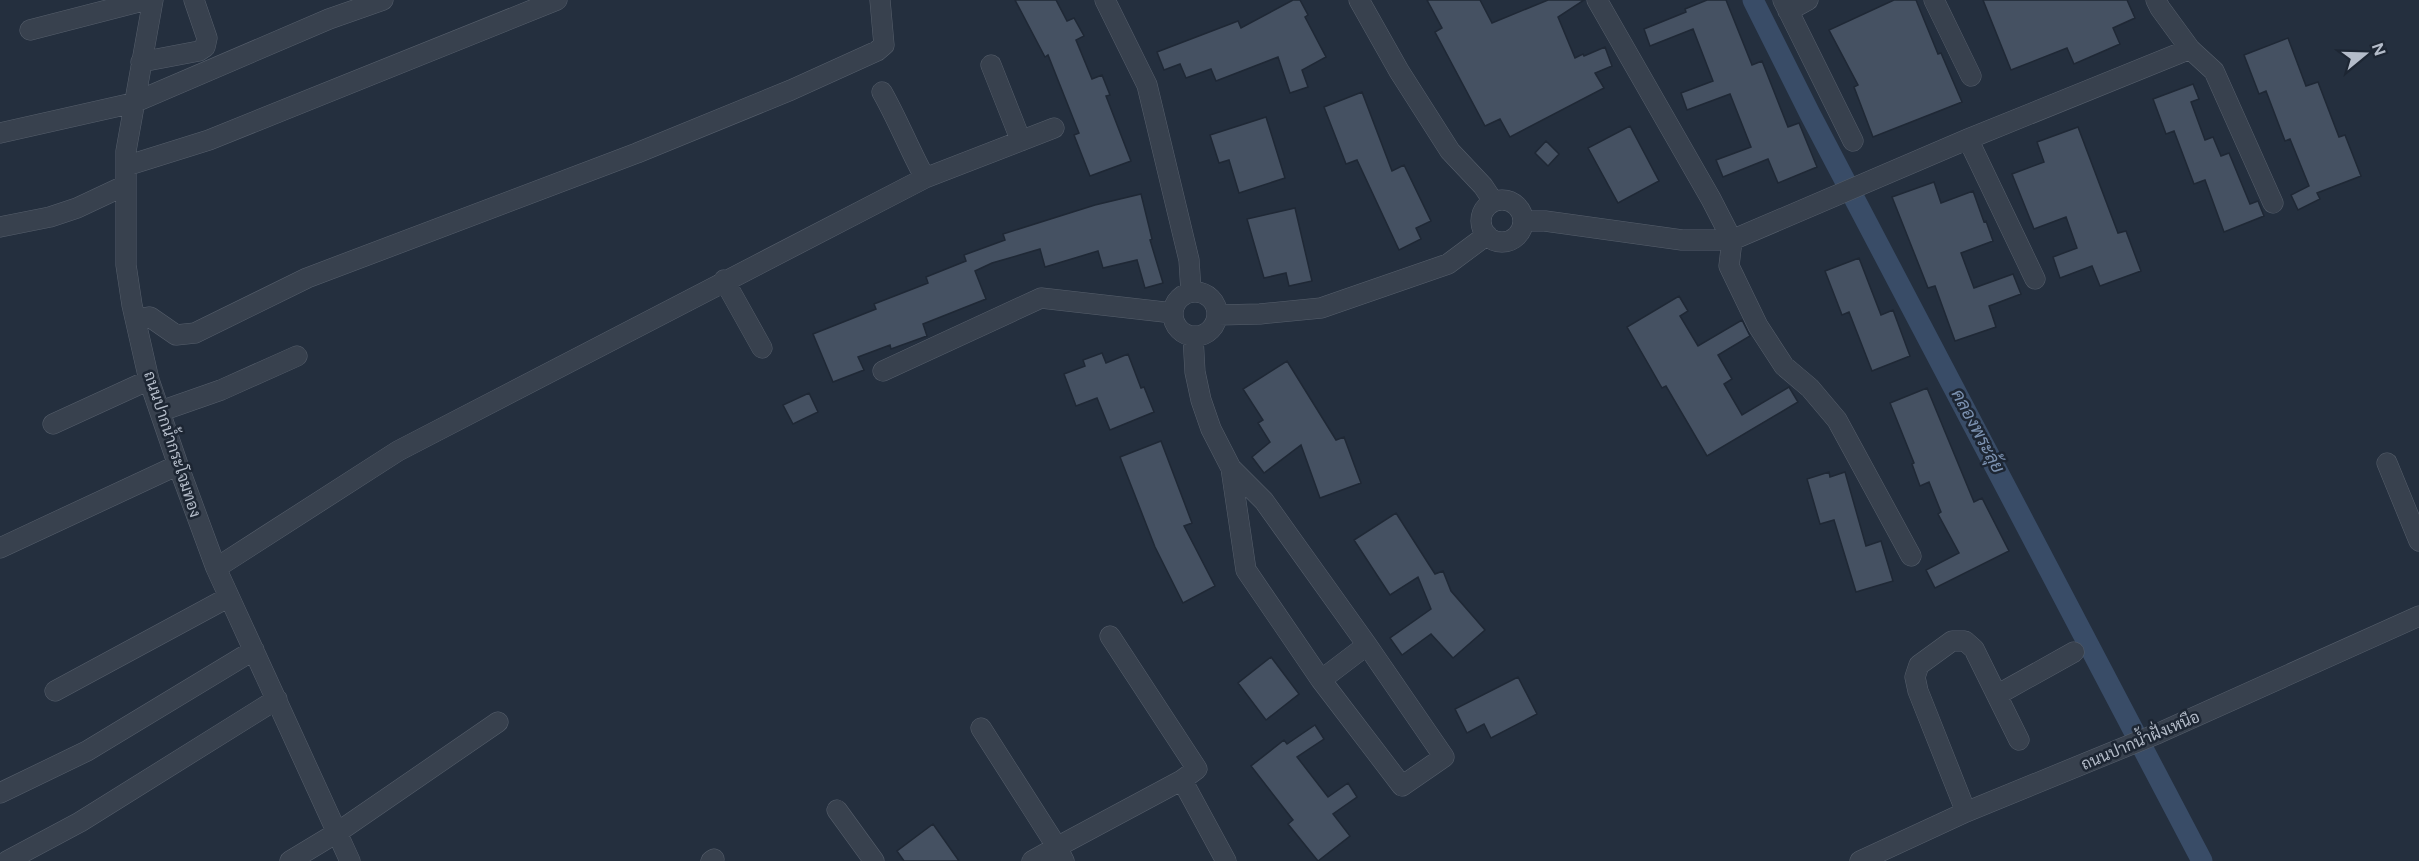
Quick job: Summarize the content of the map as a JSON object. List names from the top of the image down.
{
  "streets": {
    "street": ["ถนนปากน้ำกระโจมทอง", "ถนนปากน้ำฝั่งเหนือ"]
  },
  "water": ["คลองพระลุ้ย"],
  "north": "right"
}
